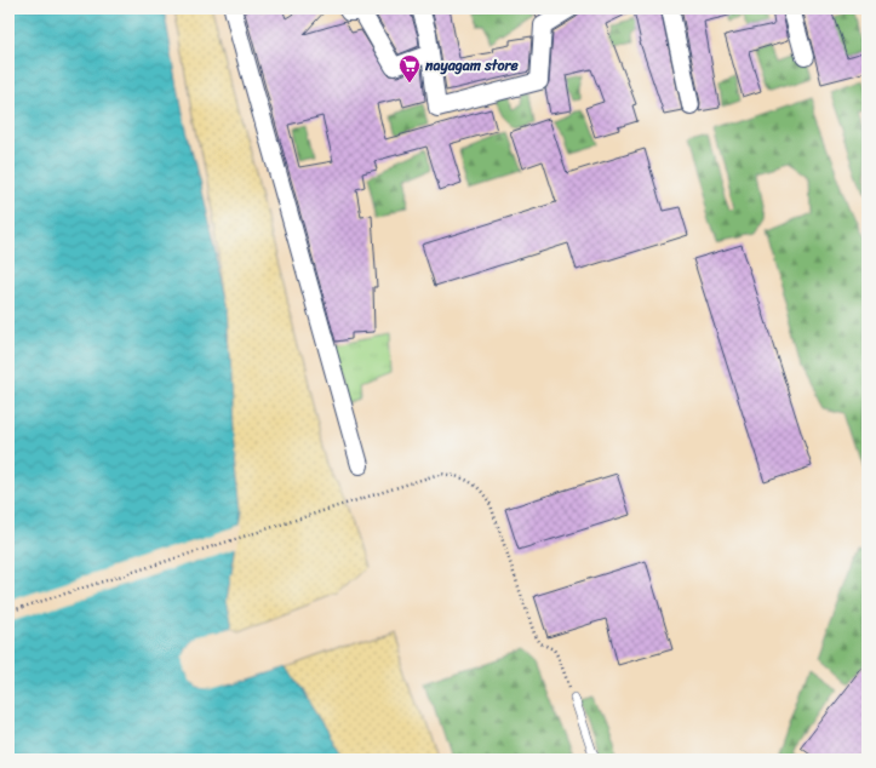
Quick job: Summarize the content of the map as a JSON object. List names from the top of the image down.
{
  "places": {
    "supermarket": ["nayagam store"]
  }
}
